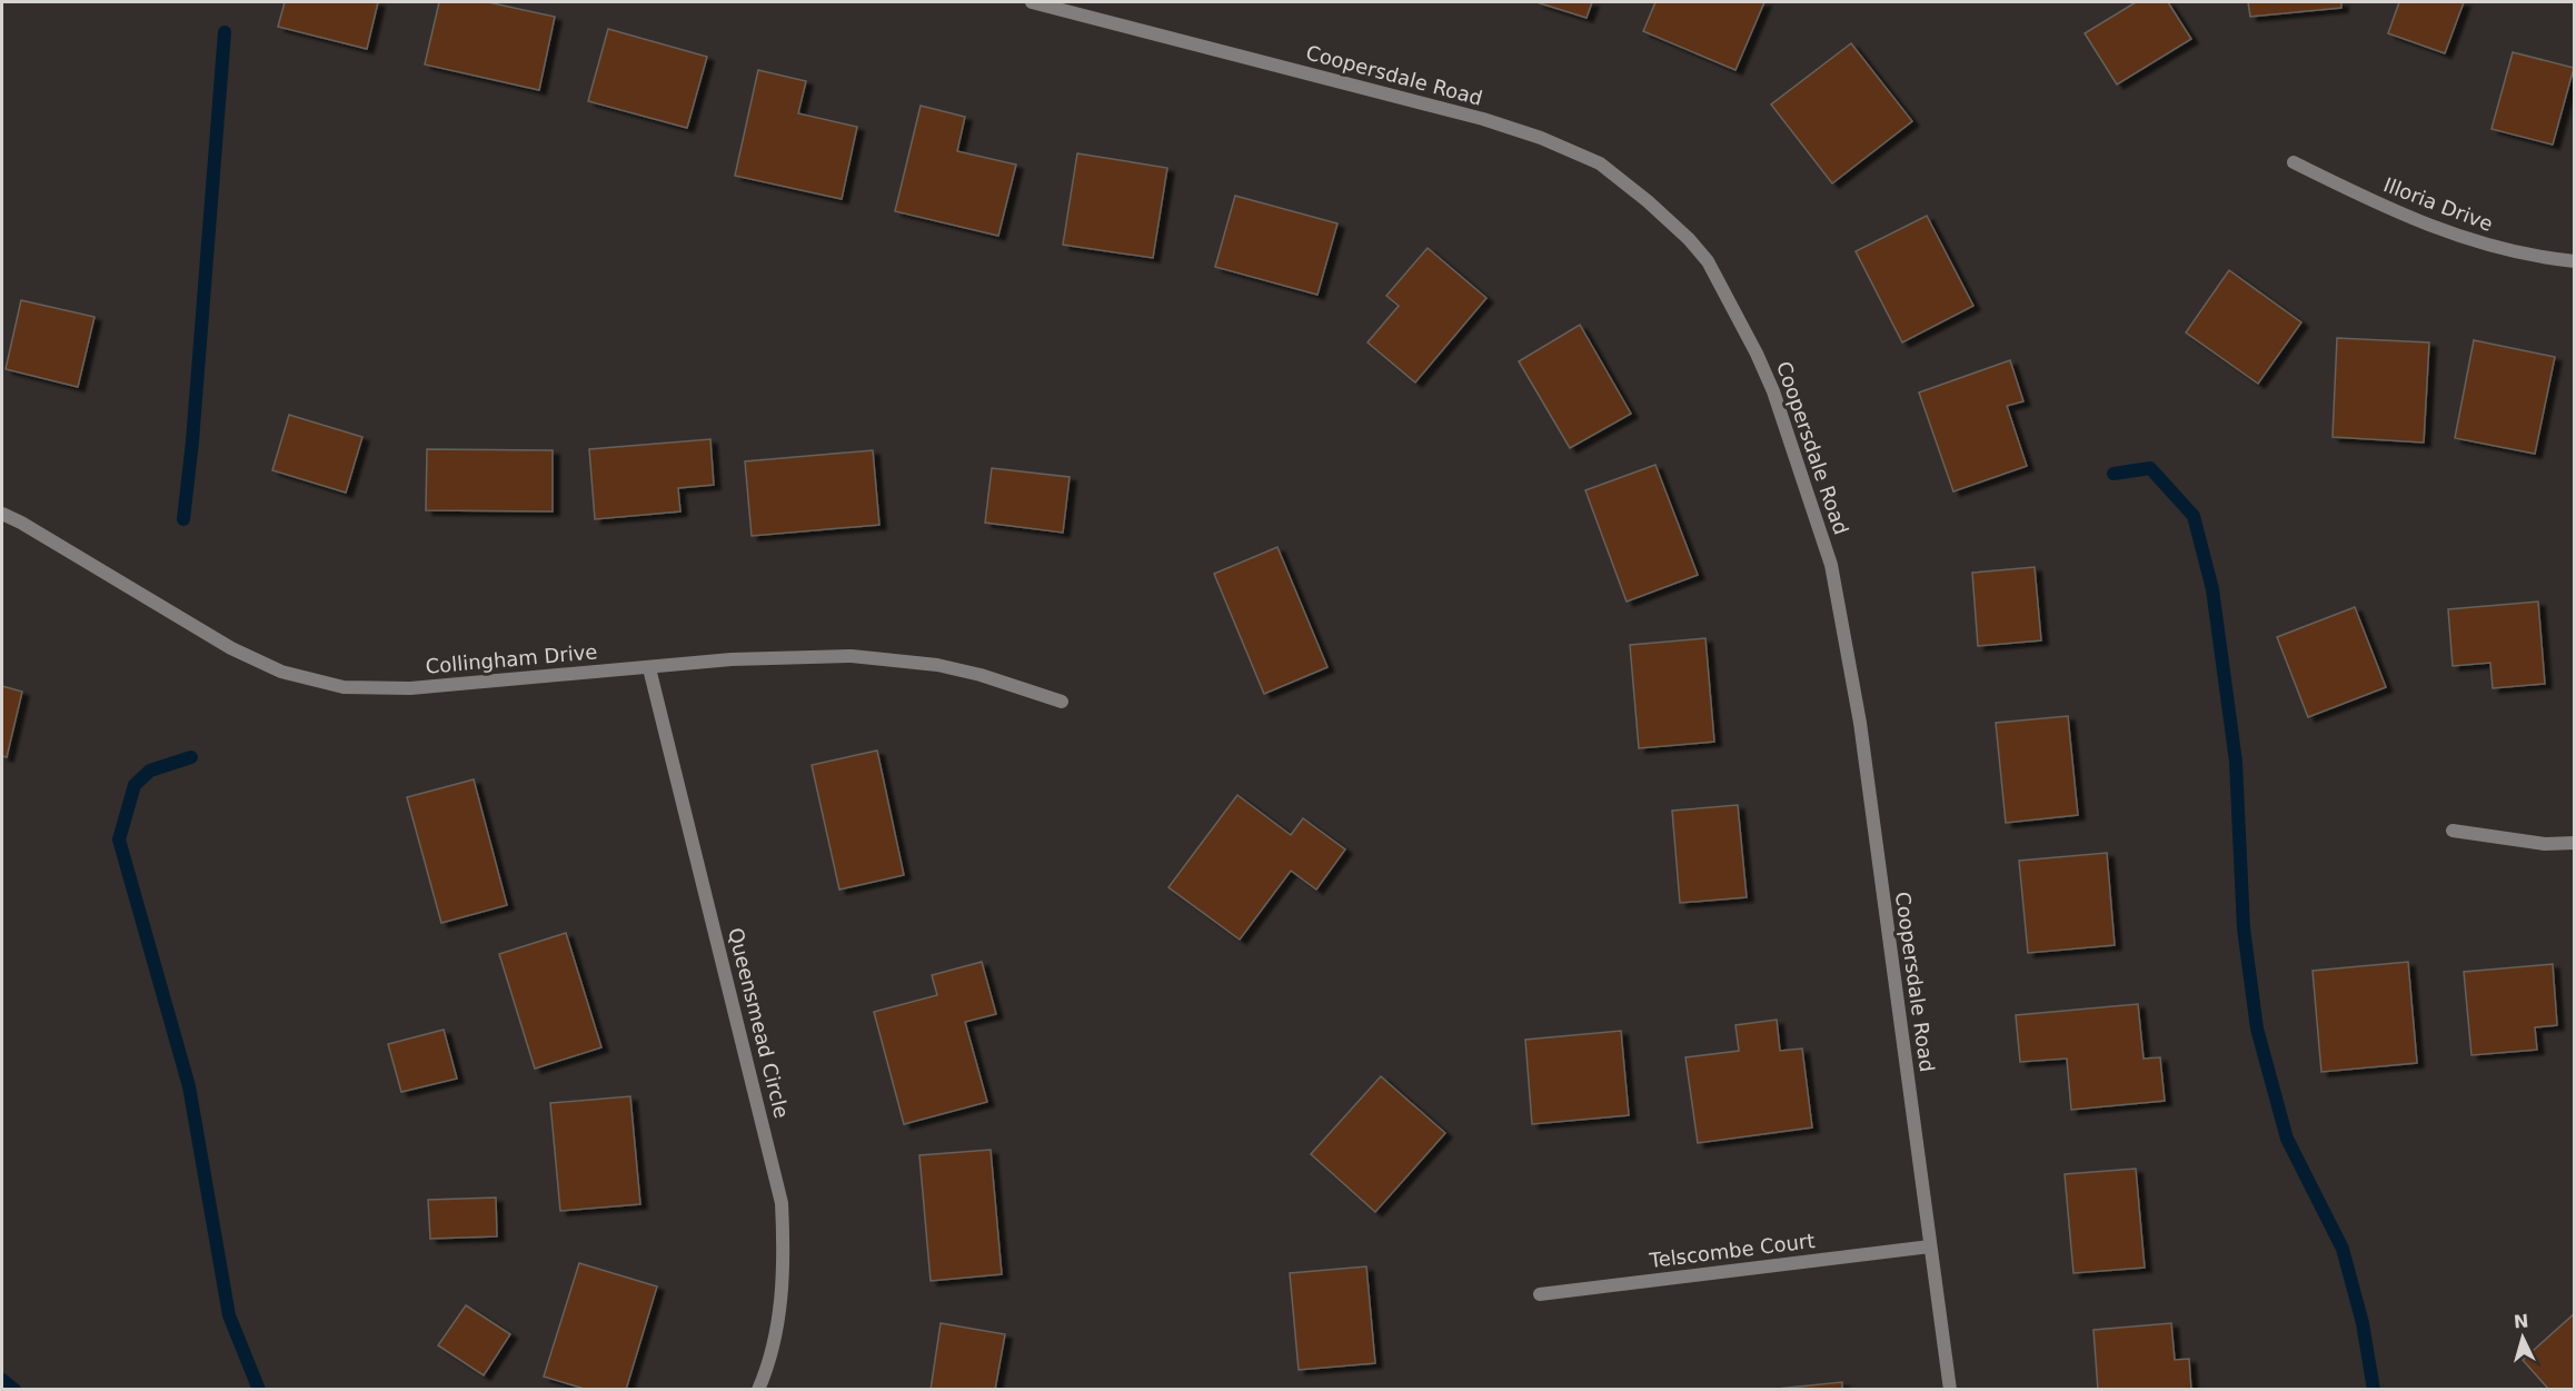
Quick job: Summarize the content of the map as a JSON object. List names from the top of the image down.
{
  "streets": {
    "street": [
      "Coopersdale Road",
      "Illoria Drive",
      "Collingham Drive",
      "Queensmead Circle",
      "Telscombe Court"
    ]
  },
  "crossings": [
    ["Coopersdale Road", "Telscombe Court"],
    ["Collingham Drive", "Queensmead Circle"]
  ],
  "north": "top"
}
